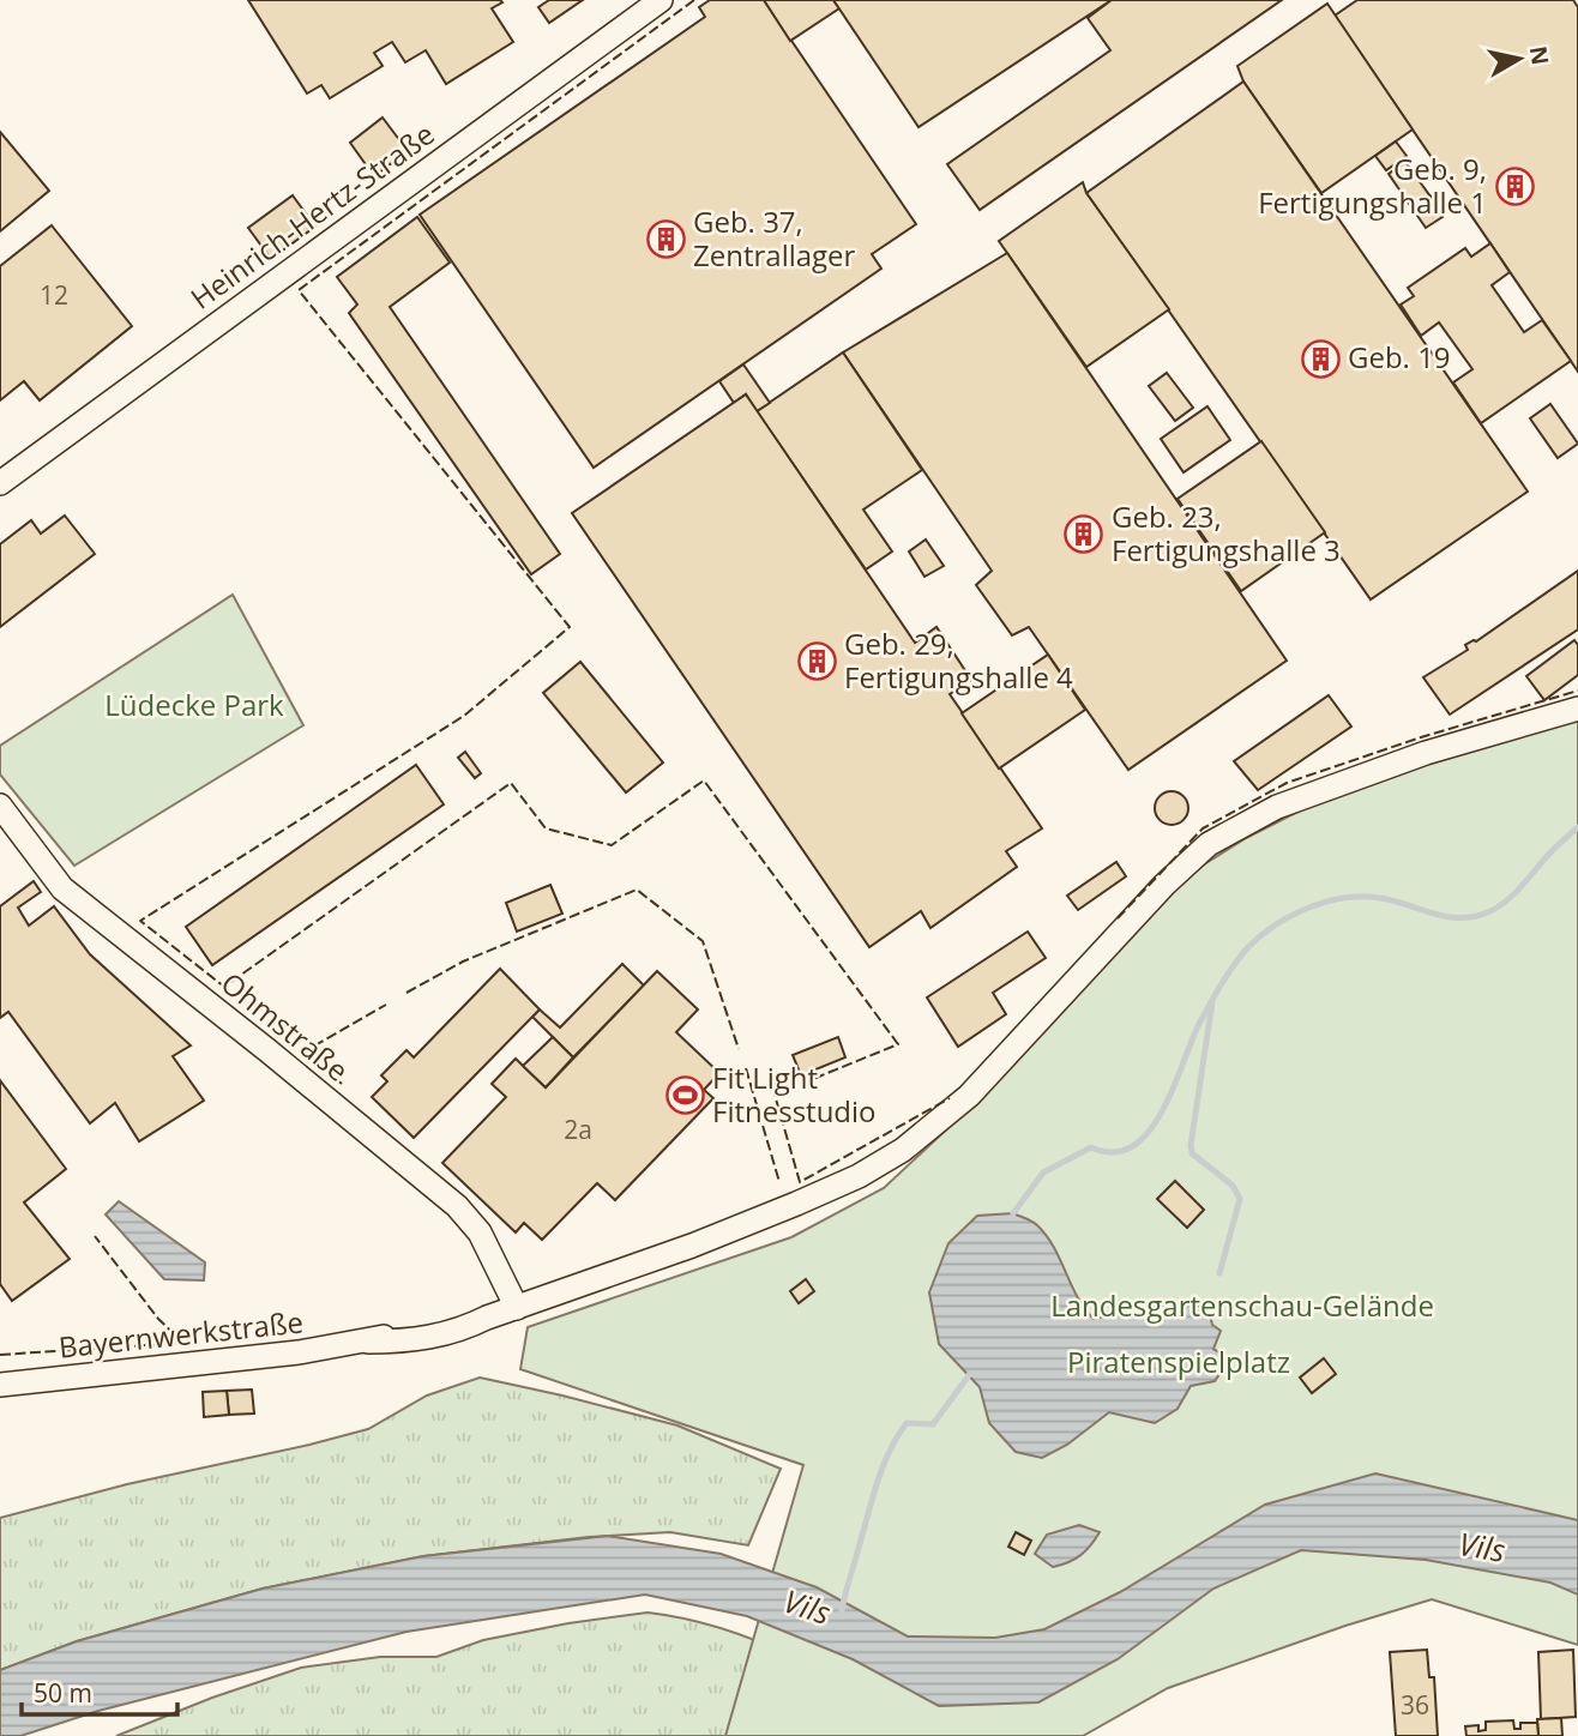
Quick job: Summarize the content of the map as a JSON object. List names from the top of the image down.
{
  "streets": {
    "street": ["Heinrich-Hertz-Straße", "Ohmstraße", "Bayernwerkstraße"]
  },
  "crossings": [
    ["Ohmstraße", "Bayernwerkstraße"]
  ],
  "water": ["Vils"],
  "parks": ["Lüdecke Park", "Landesgartenschau-Gelände", "Piratenspielplatz"],
  "places": {
    "building": [
      "Geb. 9, Fertigungshalle 1",
      "Geb. 37, Zentrallager",
      "Geb. 19",
      "Geb. 23, Fertigungshalle 3",
      "Geb. 29, Fertigungshalle 4"
    ],
    "sports": ["Fit Light Fitnesstudio"]
  },
  "house_numbers": ["12", "2a", "36"],
  "scale_bar": "50 m",
  "north": "right"
}
